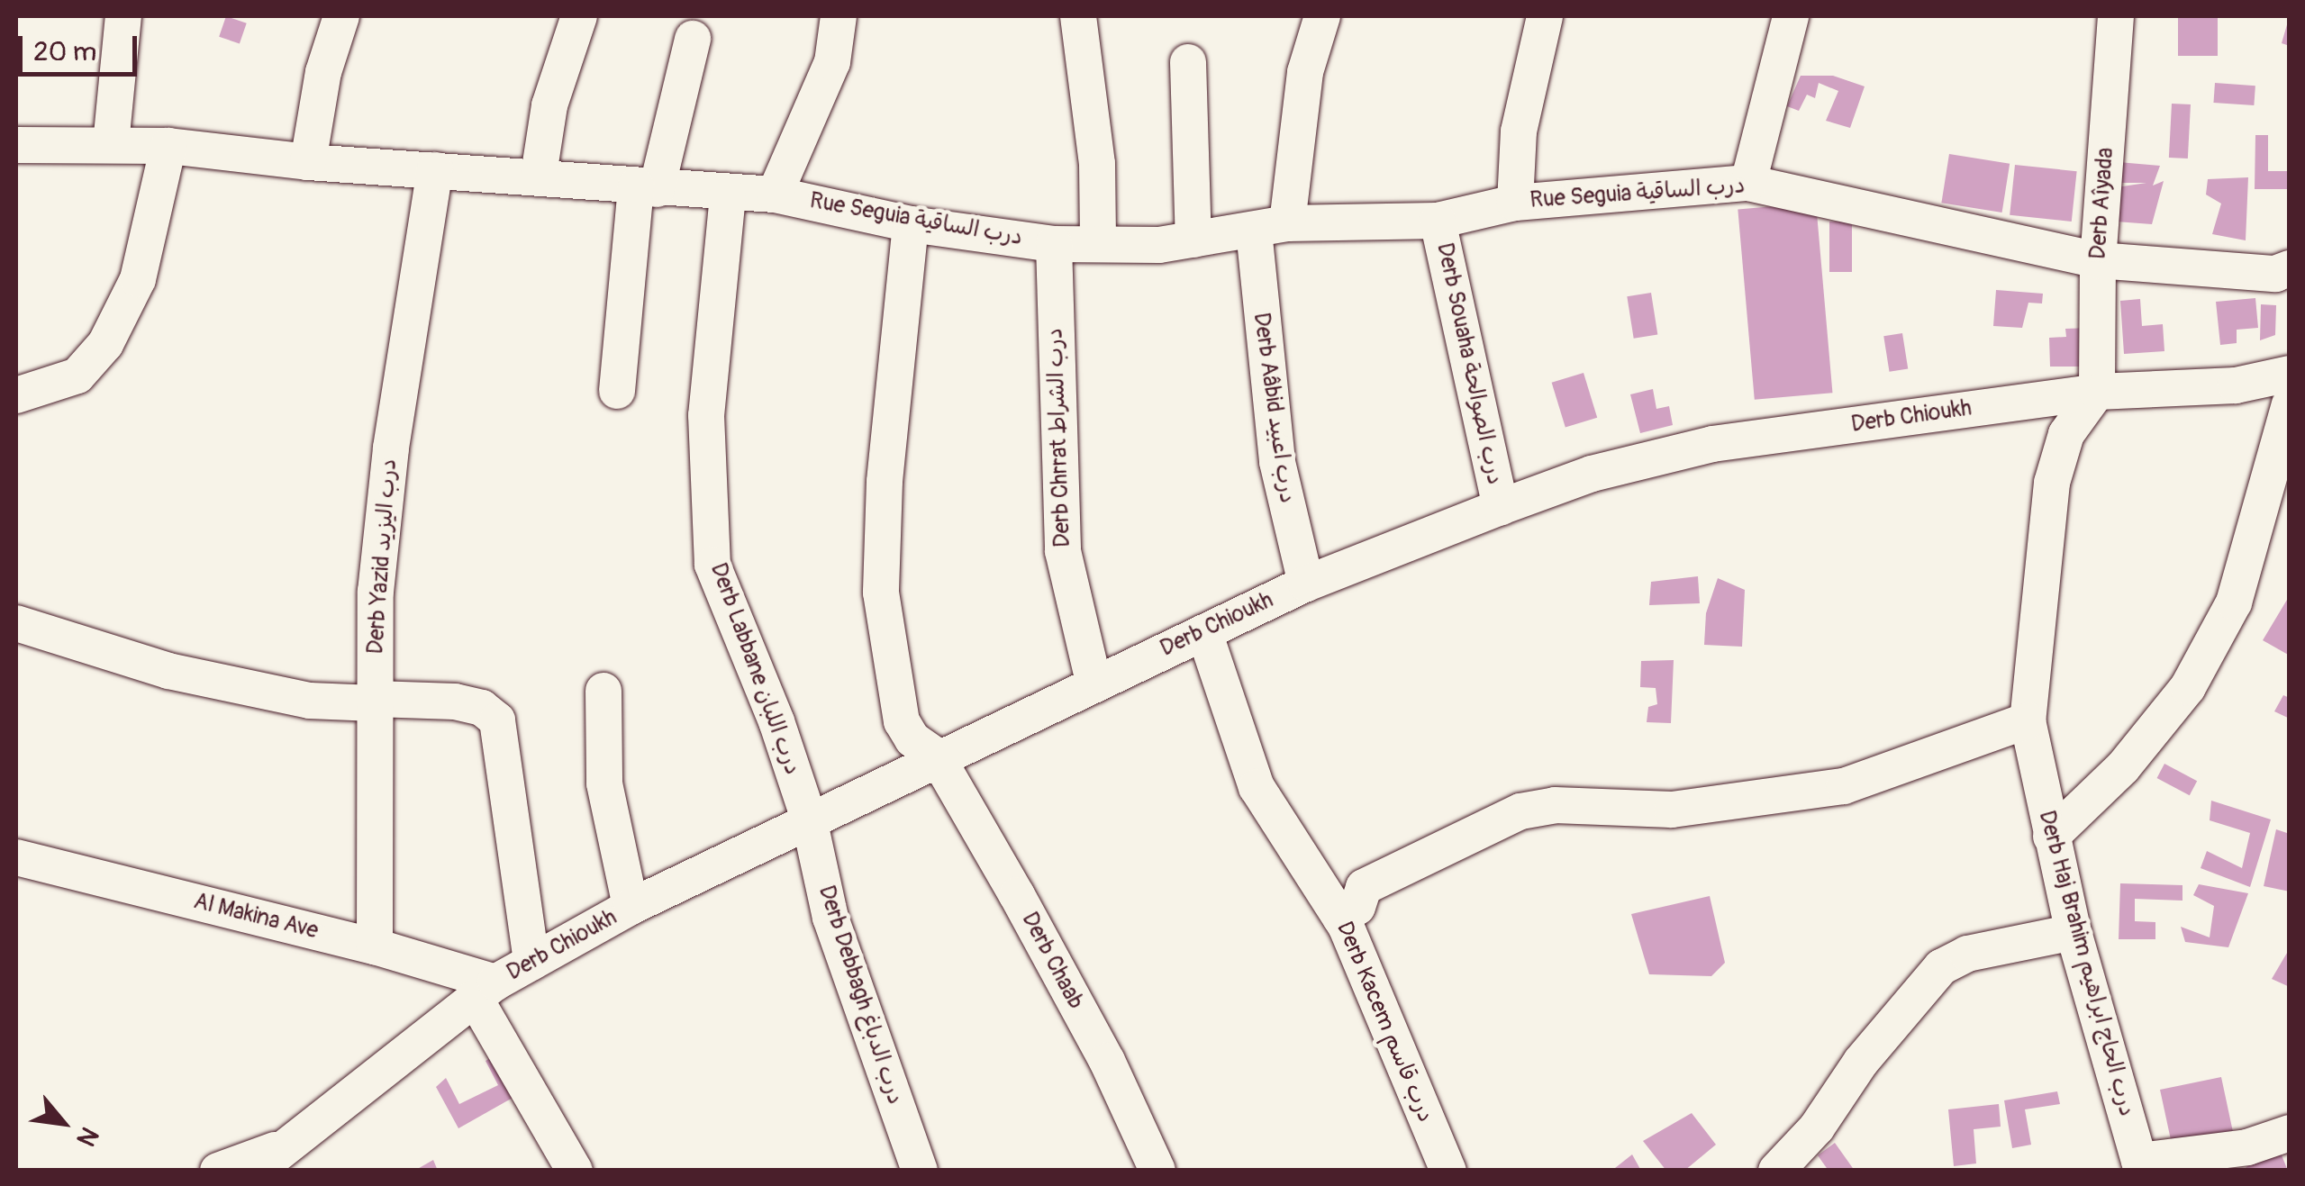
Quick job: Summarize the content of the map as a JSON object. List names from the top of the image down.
{
  "streets": {
    "street": [
      "Rue Seguia درب الساقية",
      "Derb Aîyada",
      "Derb Souaha درب الصوالحة",
      "Derb Aâbid درب اعبيد",
      "Derb Chioukh",
      "Derb Chrrat درب الشراط",
      "Derb Yazid درب اليزيد",
      "Derb Labbane درب اللبان",
      "Al Makina Ave",
      "Derb Chaab",
      "Derb Haj Brahim درب الحاج ابراهيم",
      "Derb Debbagh درب الدباغ",
      "Derb Kacem درب قاسم"
    ]
  },
  "crossings": [
    ["Rue Seguia درب الساقية", "Derb Aîyada"],
    ["Rue Seguia درب الساقية", "Derb Souaha درب الصوالحة"],
    ["Rue Seguia درب الساقية", "Derb Aâbid درب اعبيد"],
    ["Rue Seguia درب الساقية", "Derb Chrrat درب الشراط"],
    ["Rue Seguia درب الساقية", "Derb Yazid درب اليزيد"],
    ["Rue Seguia درب الساقية", "Derb Labbane درب اللبان"],
    ["Rue Seguia درب الساقية", "Derb Chaab"],
    ["Derb Aîyada", "Derb Chioukh"],
    ["Derb Aîyada", "Derb Haj Brahim درب الحاج ابراهيم"],
    ["Derb Souaha درب الصوالحة", "Derb Chioukh"],
    ["Derb Aâbid درب اعبيد", "Derb Chioukh"],
    ["Derb Chioukh", "Derb Chrrat درب الشراط"],
    ["Derb Chioukh", "Derb Labbane درب اللبان"],
    ["Derb Chioukh", "Al Makina Ave"],
    ["Derb Chioukh", "Derb Chaab"],
    ["Derb Chioukh", "Derb Haj Brahim درب الحاج ابراهيم"],
    ["Derb Chioukh", "Derb Debbagh درب الدباغ"],
    ["Derb Chioukh", "Derb Kacem درب قاسم"],
    ["Derb Yazid درب اليزيد", "Al Makina Ave"],
    ["Derb Labbane درب اللبان", "Derb Debbagh درب الدباغ"]
  ],
  "scale_bar": "20 m",
  "north": "bottom right"
}
